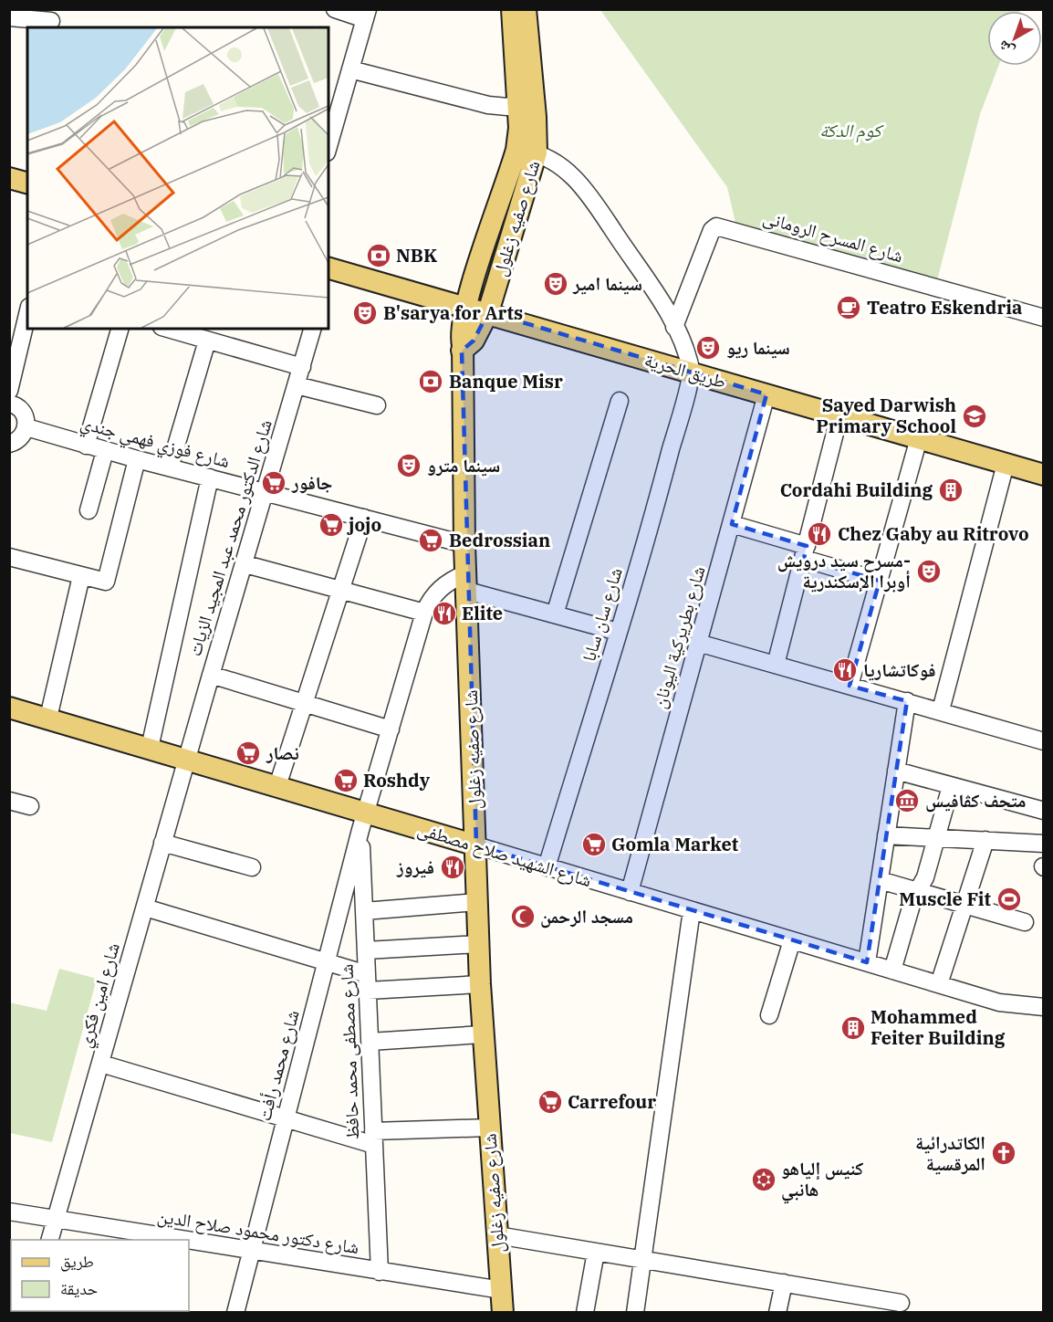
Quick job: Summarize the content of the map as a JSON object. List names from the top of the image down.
{
  "streets": {
    "main road": ["شارع صفيه زغلول", "طريق الحرية", "شارع الشهيد صلاح مصطفى"],
    "street": [
      "شارع المسرح الرومانى",
      "شارع فوزي فهمي جندي",
      "شارع الدكتور محمد عبد المجيد الزيات",
      "شارع سان سابا",
      "شارع بطريركية اليونان",
      "شارع امين فكري",
      "شارع مصطفى محمد حافظ",
      "شارع محمد رأفت",
      "شارع دكتور محمود صلاح الدين"
    ]
  },
  "crossings": [
    ["شارع صفيه زغلول", "طريق الحرية"],
    ["شارع صفيه زغلول", "شارع فوزي فهمي جندي"],
    ["شارع صفيه زغلول", "شارع الشهيد صلاح مصطفى"],
    ["شارع صفيه زغلول", "شارع محمد رأفت"],
    ["شارع صفيه زغلول", "شارع دكتور محمود صلاح الدين"],
    ["طريق الحرية", "شارع سان سابا"],
    ["طريق الحرية", "شارع بطريركية اليونان"],
    ["شارع فوزي فهمي جندي", "شارع الدكتور محمد عبد المجيد الزيات"],
    ["شارع الدكتور محمد عبد المجيد الزيات", "شارع الشهيد صلاح مصطفى"],
    ["شارع الدكتور محمد عبد المجيد الزيات", "شارع امين فكري"],
    ["شارع سان سابا", "شارع الشهيد صلاح مصطفى"],
    ["شارع بطريركية اليونان", "شارع الشهيد صلاح مصطفى"],
    ["شارع الشهيد صلاح مصطفى", "شارع امين فكري"],
    ["شارع الشهيد صلاح مصطفى", "شارع مصطفى محمد حافظ"],
    ["شارع الشهيد صلاح مصطفى", "شارع محمد رأفت"],
    ["شارع امين فكري", "شارع دكتور محمود صلاح الدين"],
    ["شارع مصطفى محمد حافظ", "شارع محمد رأفت"],
    ["شارع مصطفى محمد حافظ", "شارع دكتور محمود صلاح الدين"],
    ["شارع محمد رأفت", "شارع دكتور محمود صلاح الدين"]
  ],
  "parks": ["كوم الدكة"],
  "places": {
    "bank": ["NBK", "Banque Misr"],
    "theatre": [
      "سينما امير",
      "B'sarya for Arts",
      "سينما ريو",
      "سينما مترو",
      "مسرح سيد درويش- أوبرا الإسكندرية"
    ],
    "cafe": ["Teatro Eskendria"],
    "school or university": ["Sayed Darwish Primary School"],
    "supermarket": [
      "جافور",
      "jojo",
      "Bedrossian",
      "نصار",
      "Roshdy",
      "Gomla Market",
      "Carrefour"
    ],
    "building": ["Cordahi Building", "Mohammed Feiter Building"],
    "restaurant": [
      "Chez Gaby au Ritrovo",
      "Elite",
      "فوكاتشاريا",
      "فيروز"
    ],
    "museum": ["متحف كڤافيس"],
    "sports": ["Muscle Fit"],
    "mosque": ["مسجد الرحمن"],
    "church": ["الكاتدرائية المرقسية"],
    "synagogue": ["كنيس إلياهو هانبي"]
  },
  "legend": ["طريق", "حديقة"],
  "north": "bottom left"
}
